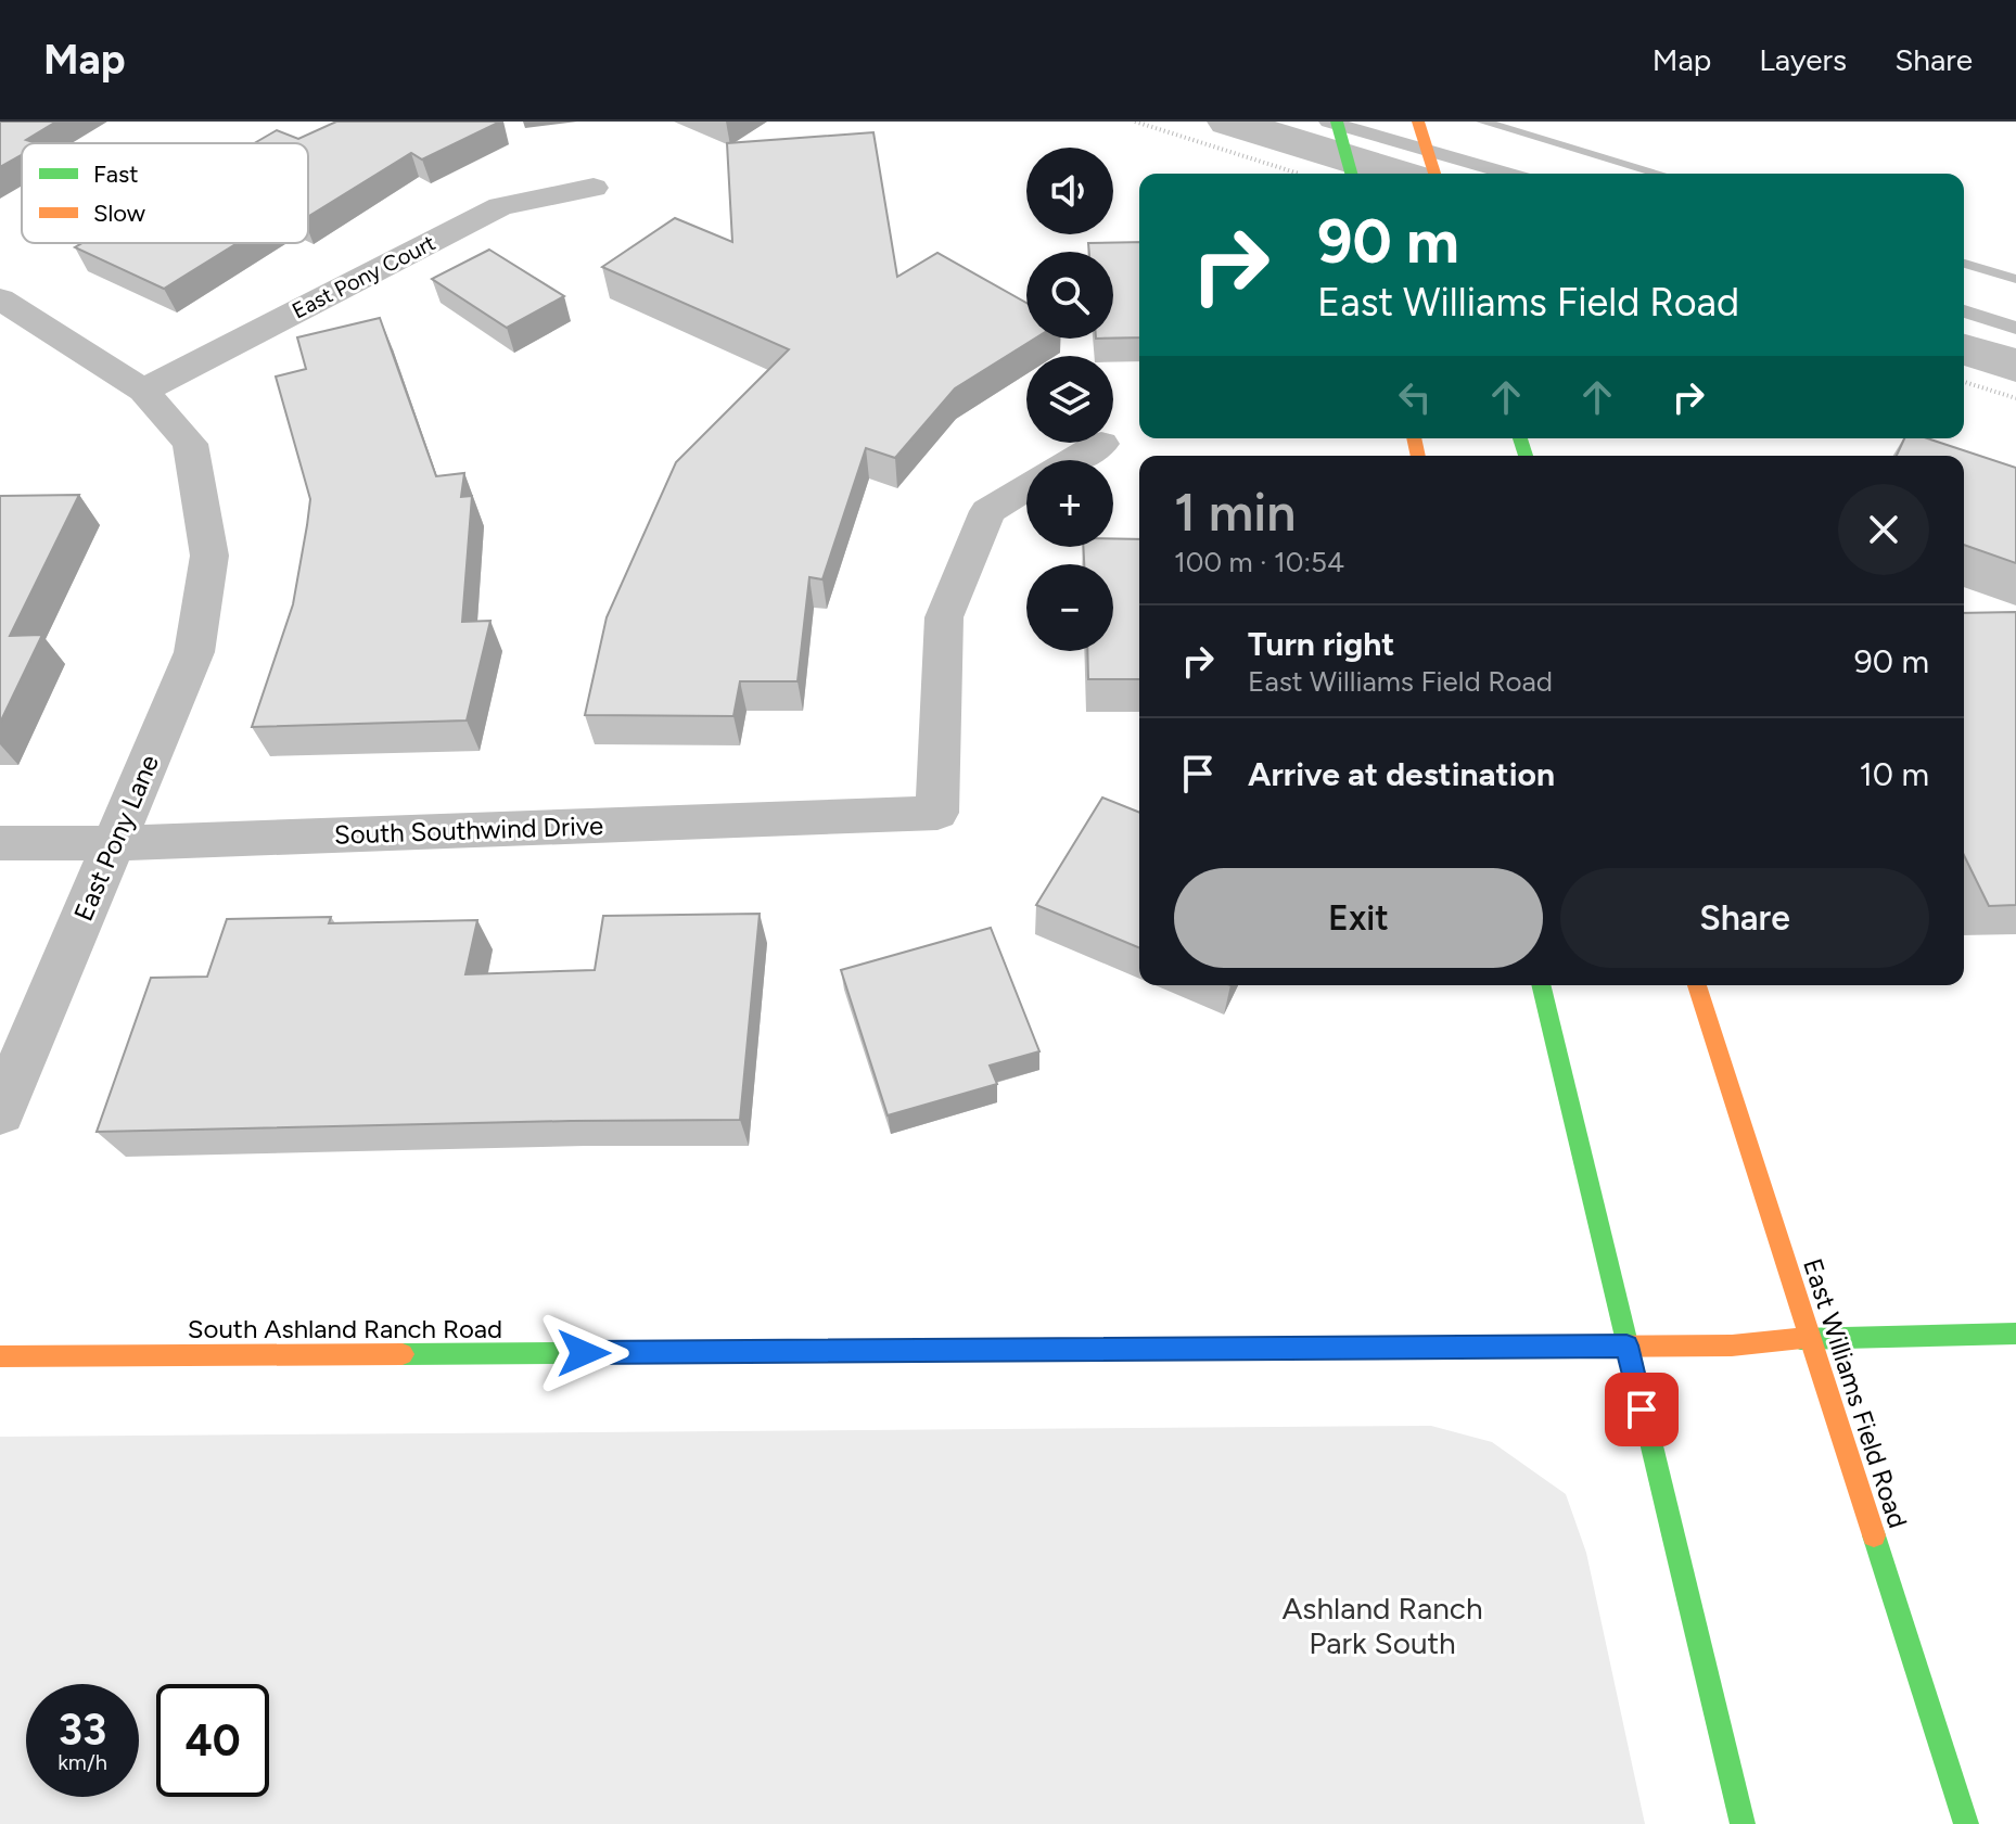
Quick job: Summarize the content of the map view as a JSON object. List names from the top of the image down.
{
  "streets": {
    "main road": ["South Ashland Ranch Road", "East Williams Field Road"],
    "street": ["East Pony Court", "South Southwind Drive", "East Pony Lane"]
  },
  "crossings": [
    ["East Pony Court", "East Pony Lane"],
    ["South Southwind Drive", "East Pony Lane"],
    ["South Ashland Ranch Road", "East Williams Field Road"]
  ],
  "parks": ["Ashland Ranch Park South"],
  "legend": ["Fast", "Slow"],
  "page": {
    "header": "Map",
    "nav": ["Map", "Layers", "Share"],
    "map_buttons": ["+", "−"],
    "turn": ["90 m", "East Williams Field Road"],
    "heading": ["1 min", "100 m · 10:54"],
    "list": [
      {
        "name": "Turn right",
        "note": "East Williams Field Road",
        "value": "90 m"
      },
      {
        "name": "Arrive at destination",
        "value": "10 m"
      }
    ],
    "buttons": ["Exit", "Share"],
    "speed": "33 km/h",
    "limit": "40"
  }
}
